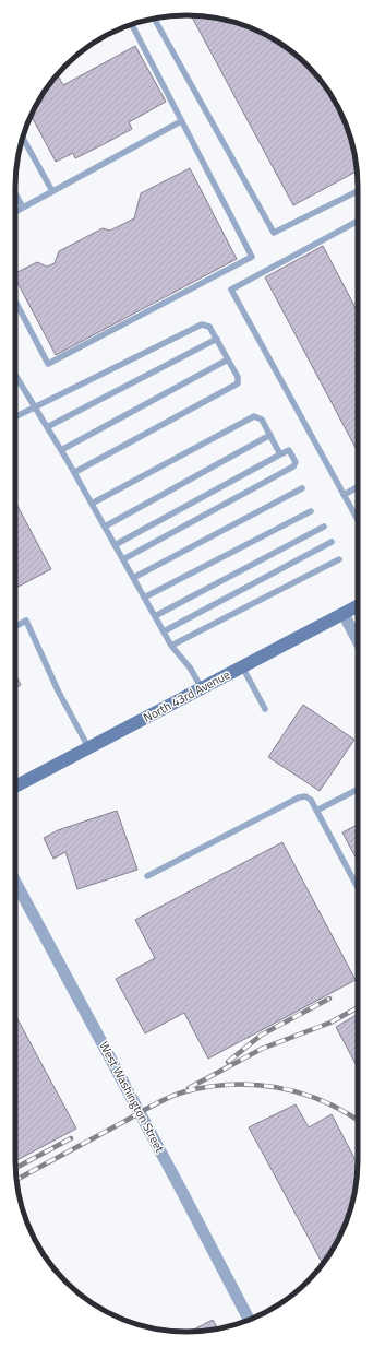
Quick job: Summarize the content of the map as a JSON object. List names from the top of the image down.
{
  "streets": {
    "main road": ["North 43rd Avenue"],
    "street": ["West Washington Street"]
  }
}
